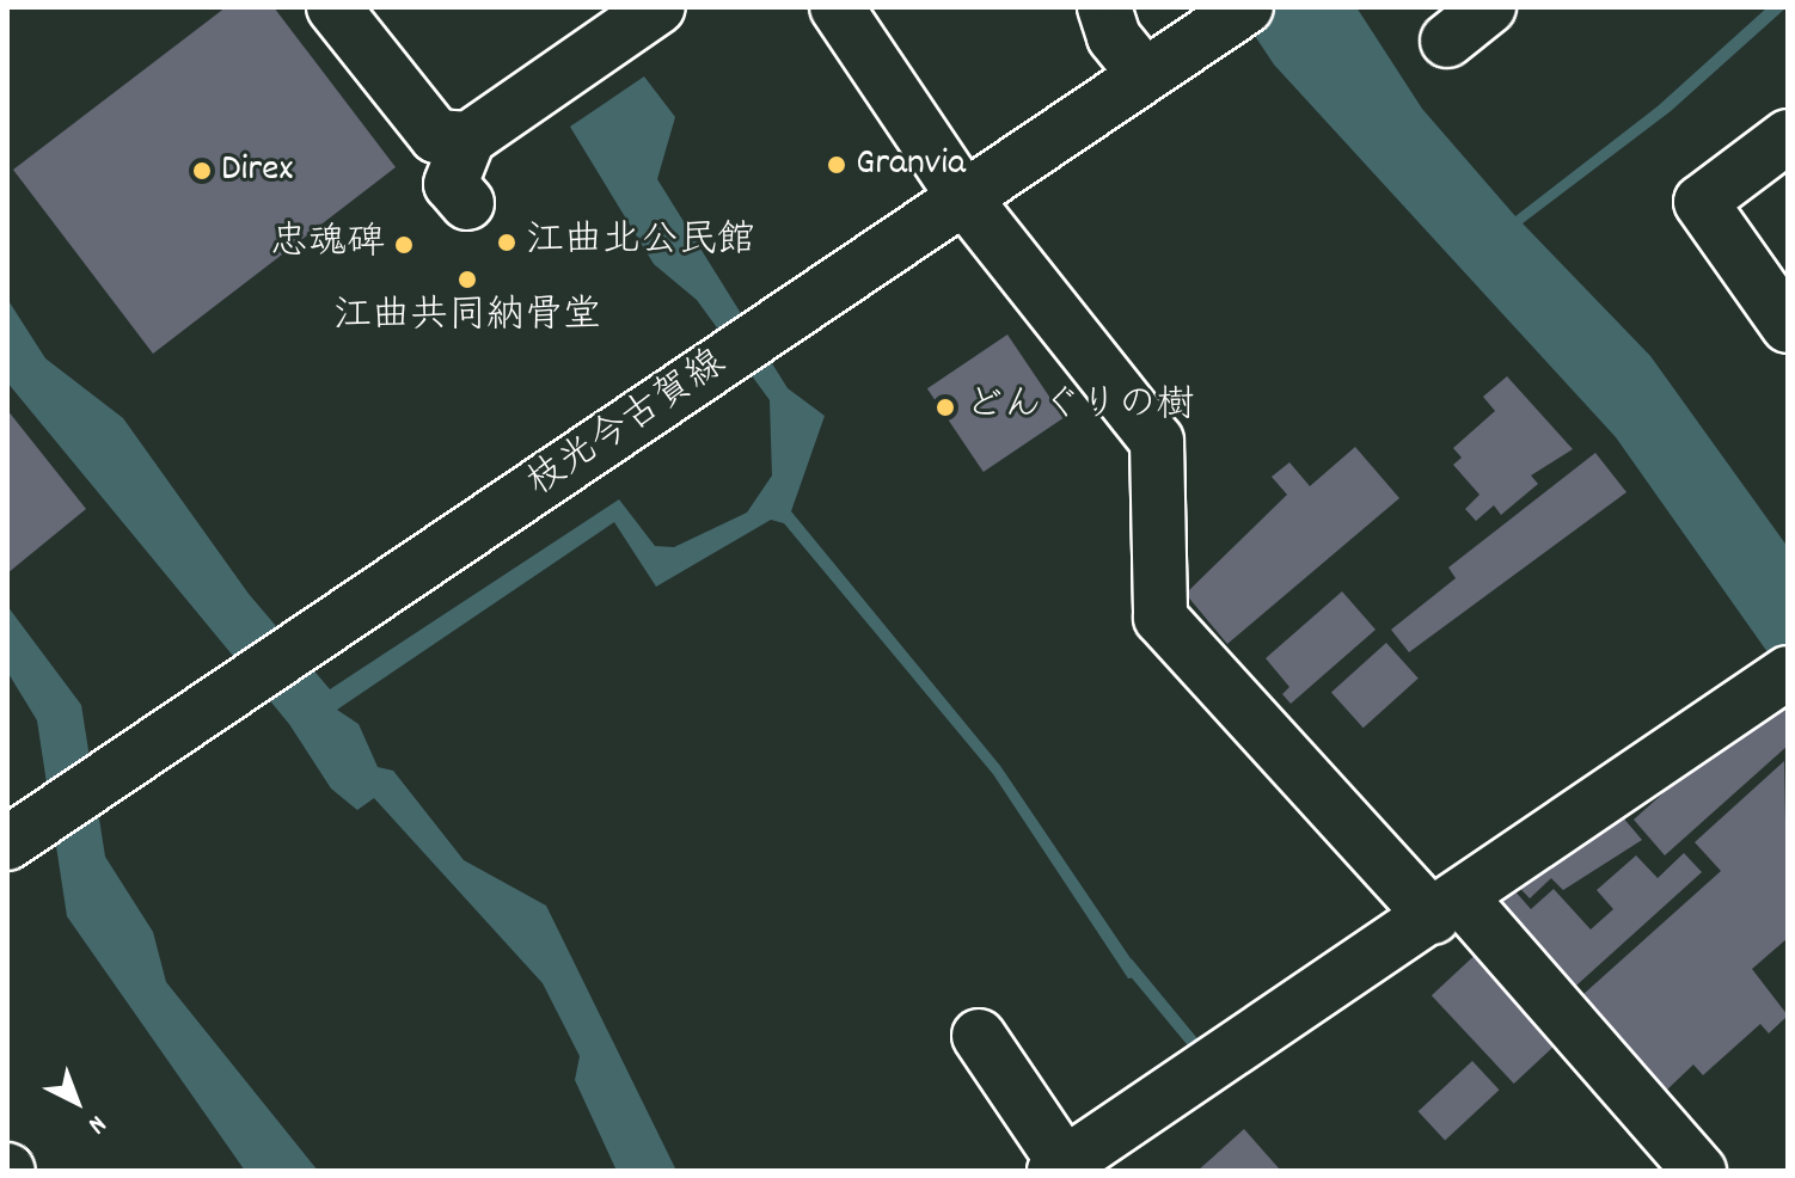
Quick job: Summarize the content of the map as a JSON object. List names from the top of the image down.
{
  "streets": {
    "street": ["枝光今古賀線"]
  },
  "places": [
    "Granvia",
    "Direx",
    "江曲北公民館",
    "忠魂碑",
    "江曲共同納骨堂",
    "どんぐりの樹"
  ],
  "north": "bottom right"
}
